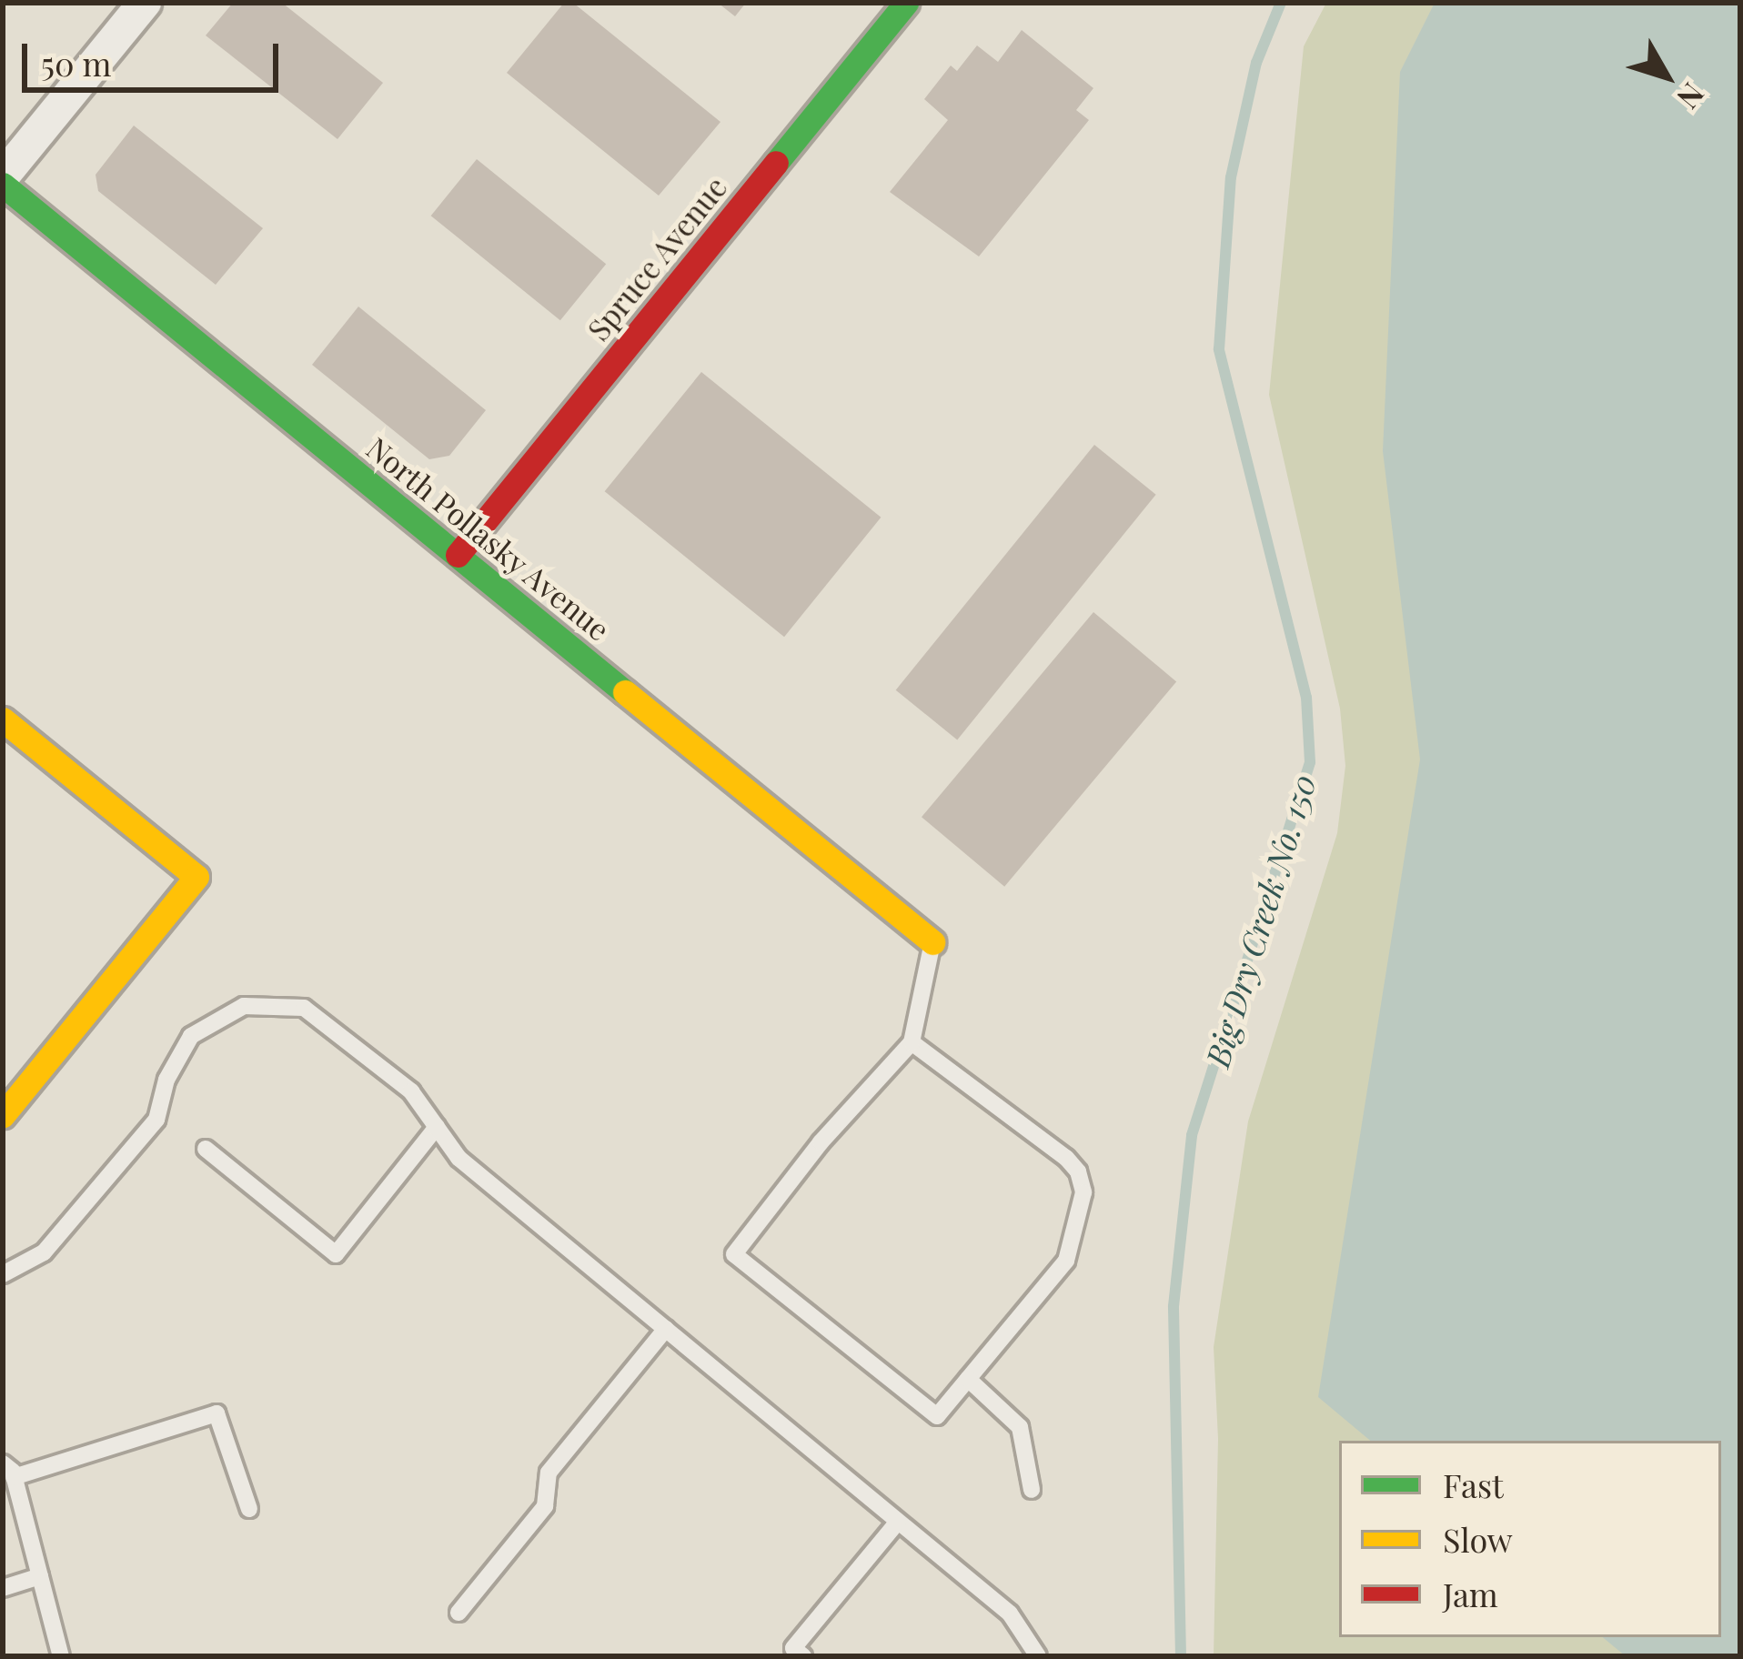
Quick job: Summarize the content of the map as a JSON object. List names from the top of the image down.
{
  "streets": {
    "street": ["Spruce Avenue", "North Pollasky Avenue"]
  },
  "crossings": [
    ["Spruce Avenue", "North Pollasky Avenue"]
  ],
  "water": ["Big Dry Creek No. 150"],
  "legend": ["Fast", "Slow", "Jam"],
  "scale_bar": "50 m",
  "north": "bottom right"
}
